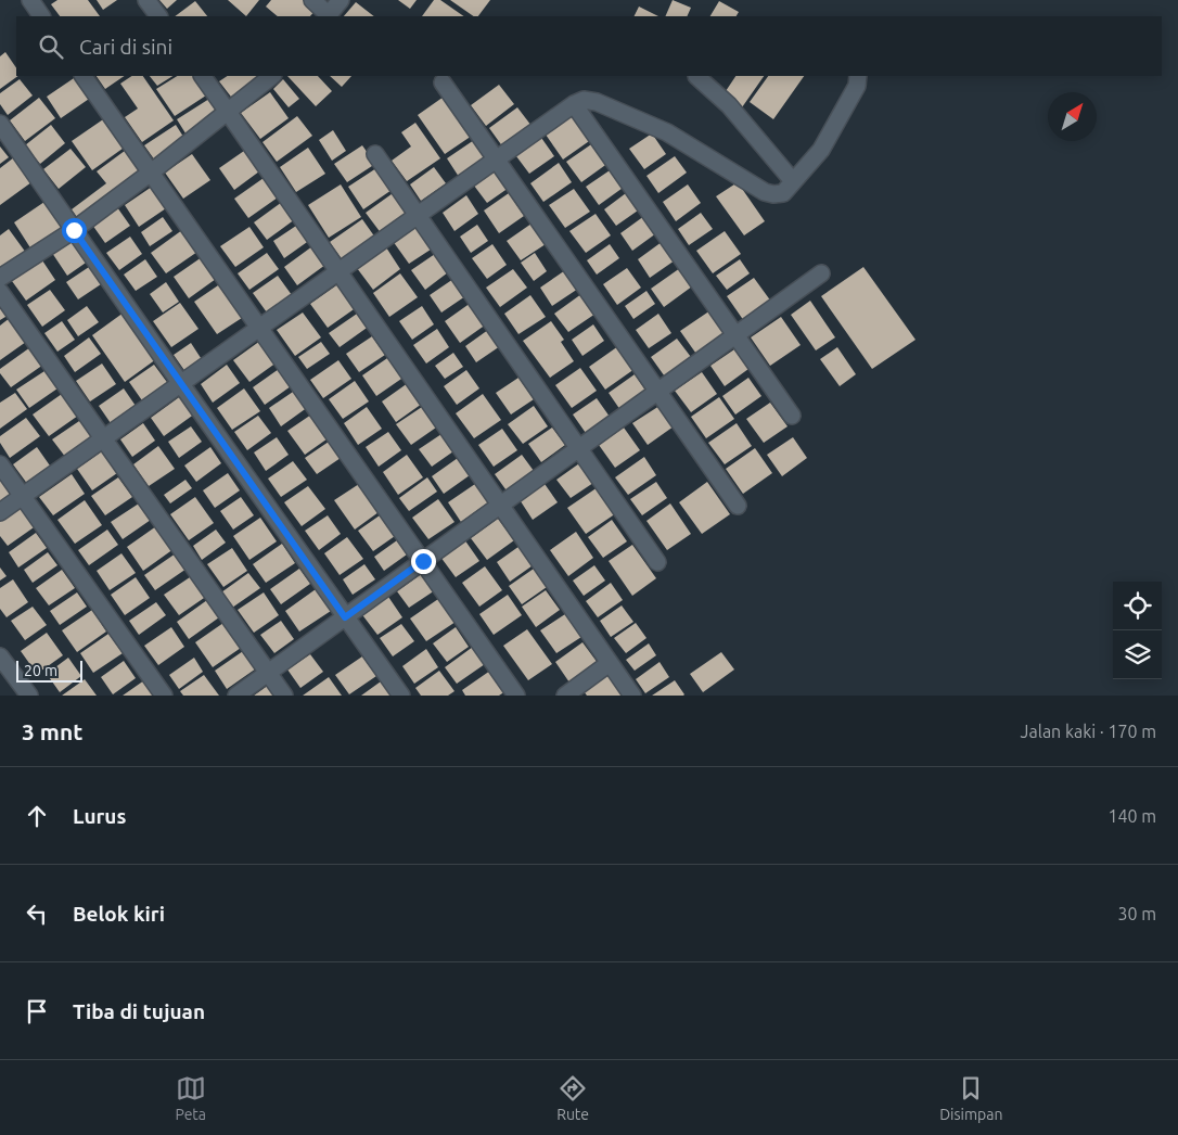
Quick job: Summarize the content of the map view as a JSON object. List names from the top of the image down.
{
  "scale_bar": "20 m",
  "north": "top right",
  "page": {
    "search": "Cari di sini",
    "scale": "20 m",
    "heading": ["3 mnt", "Jalan kaki · 170 m"],
    "list": [
      ["Lurus", "140 m"],
      ["Belok kiri", "30 m"],
      "Tiba di tujuan"
    ],
    "nav": ["Peta", "Rute", "Disimpan"]
  }
}
